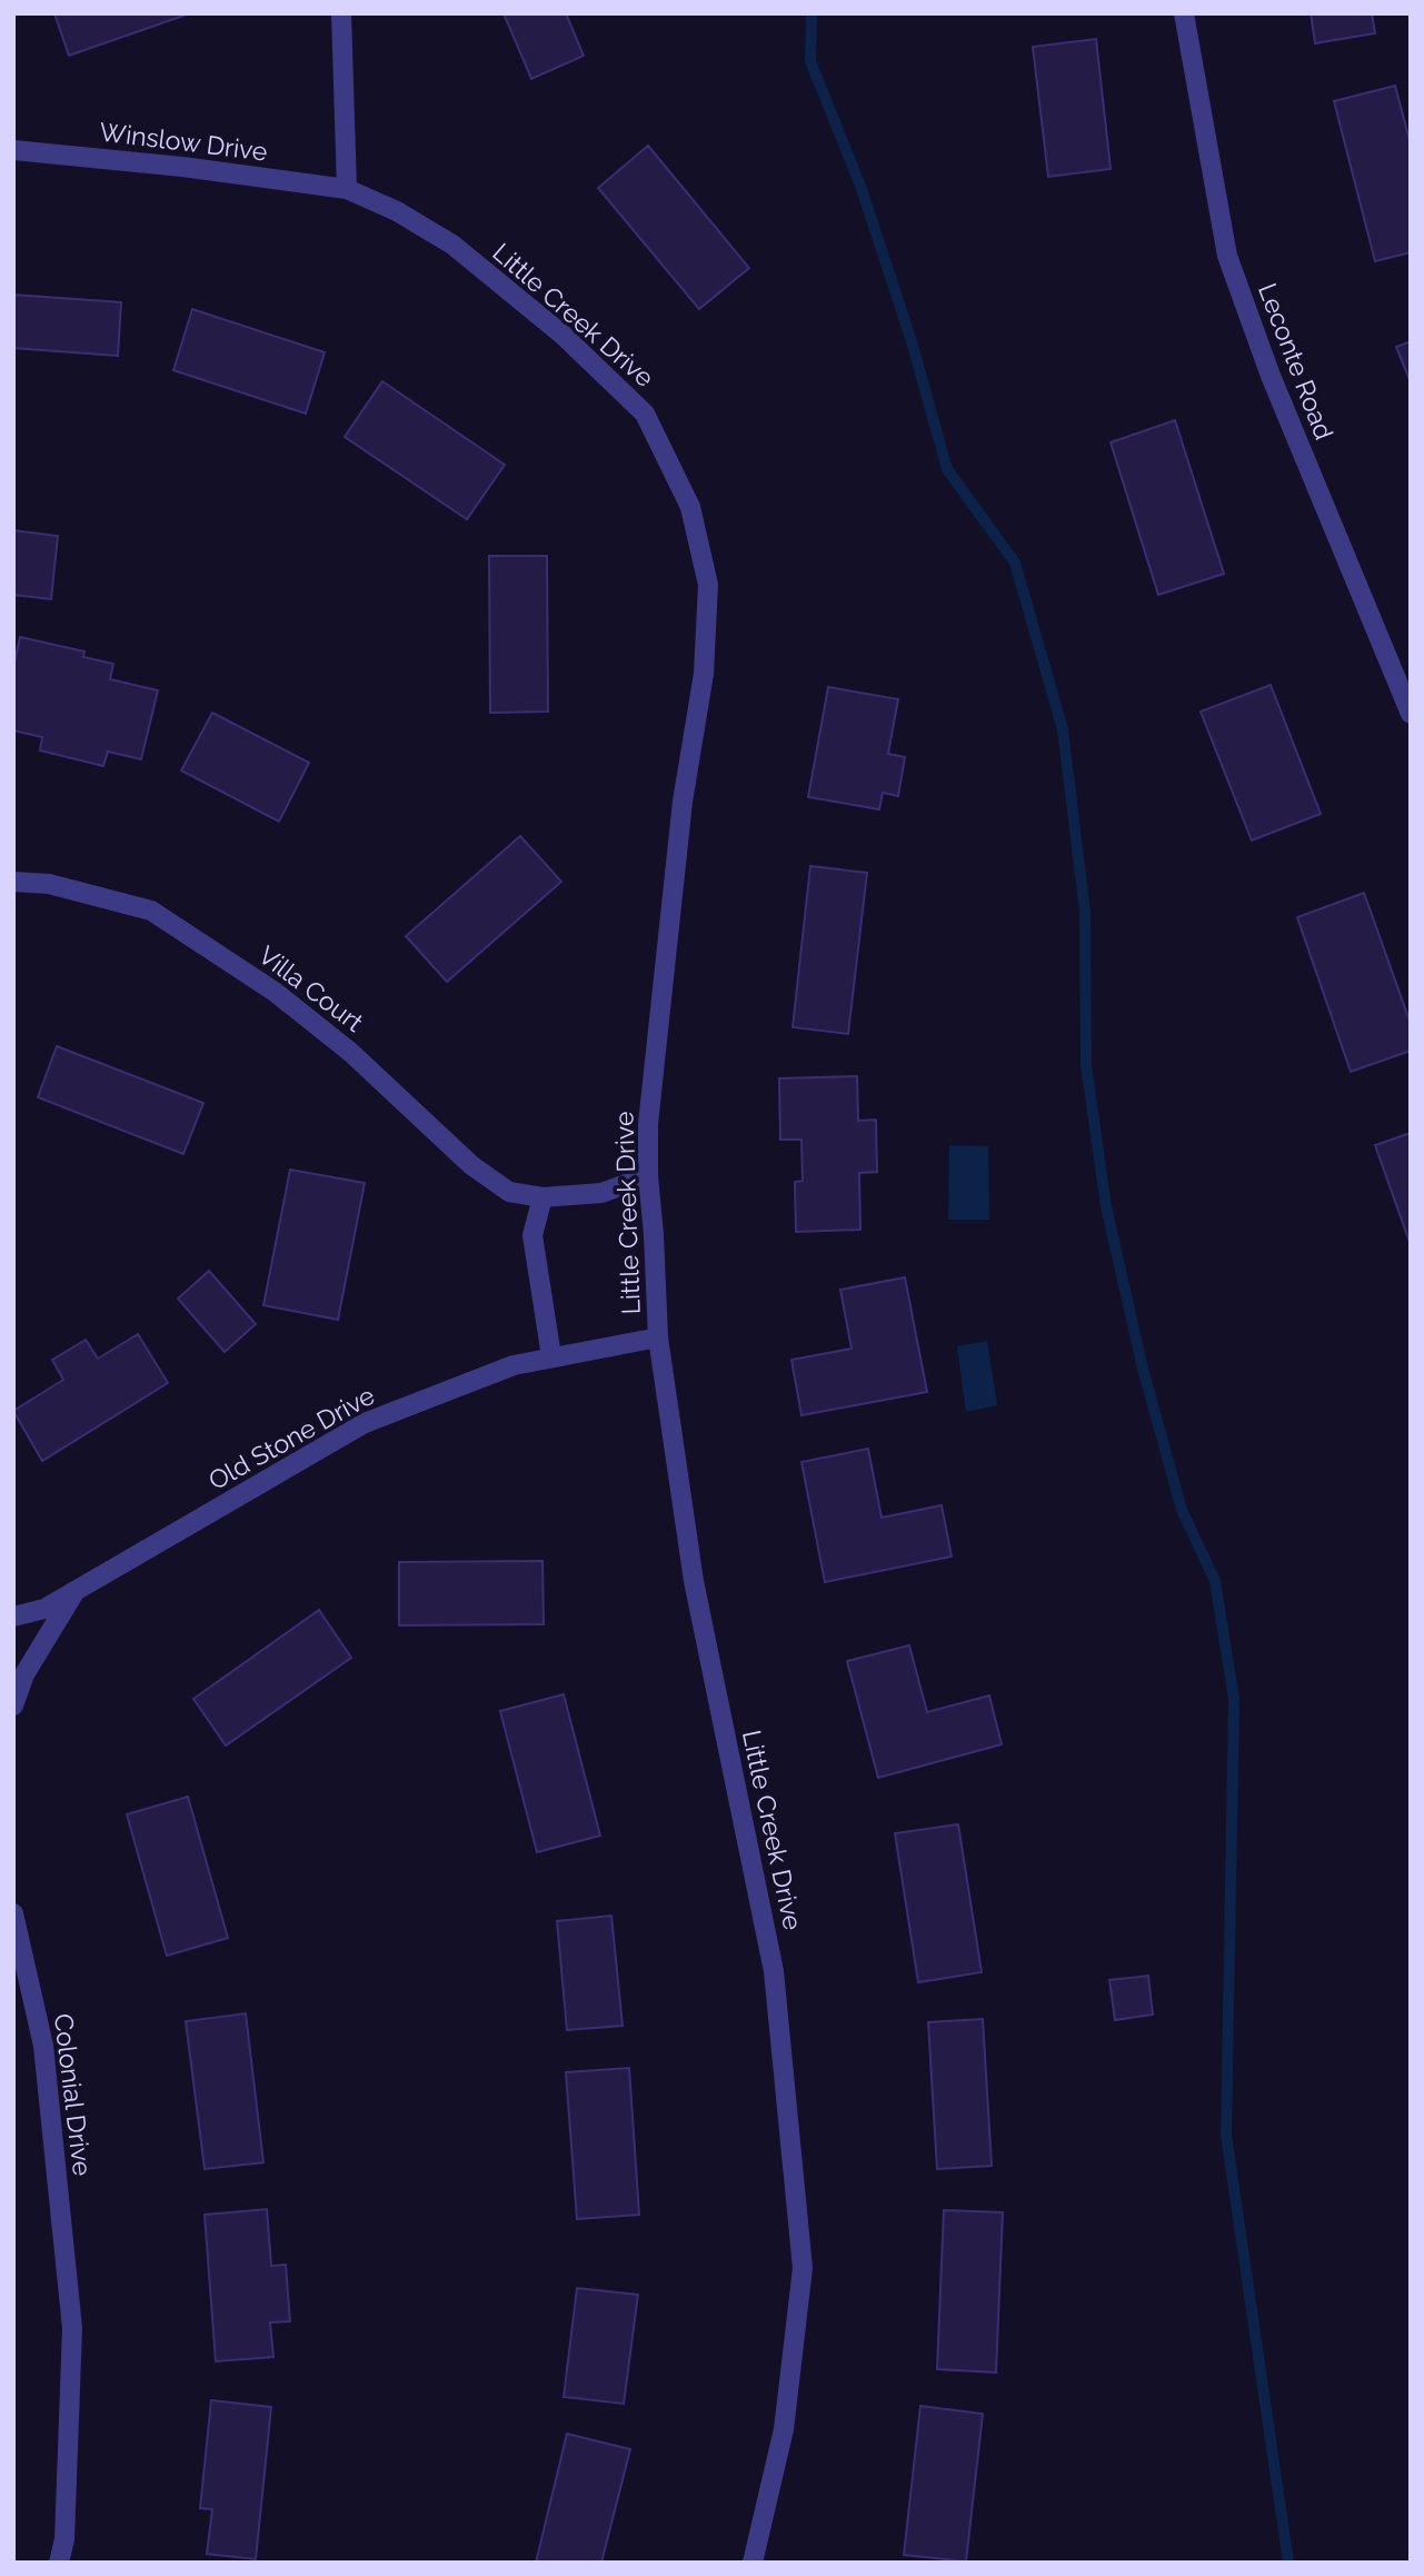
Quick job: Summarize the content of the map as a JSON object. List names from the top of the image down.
{
  "streets": {
    "street": [
      "Winslow Drive",
      "Little Creek Drive",
      "Leconte Road",
      "Villa Court",
      "Old Stone Drive",
      "Colonial Drive"
    ]
  },
  "crossings": [
    ["Winslow Drive", "Little Creek Drive"],
    ["Little Creek Drive", "Villa Court"],
    ["Little Creek Drive", "Old Stone Drive"]
  ]
}
